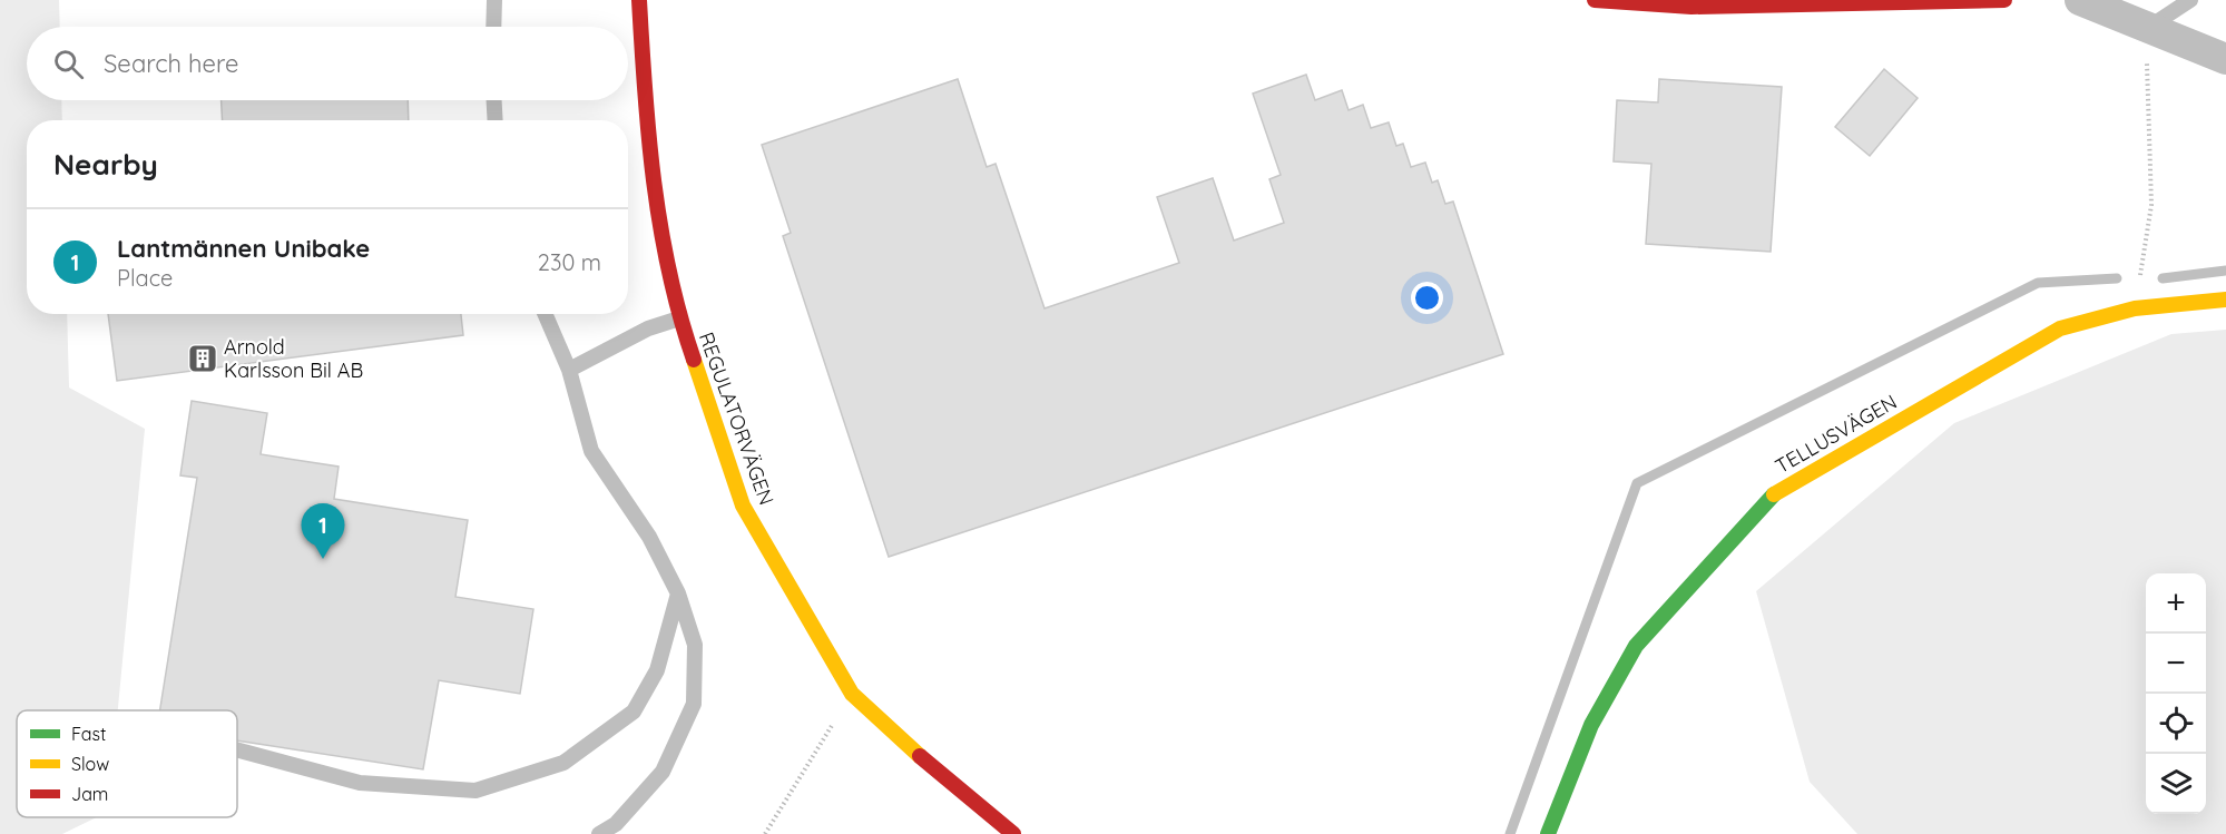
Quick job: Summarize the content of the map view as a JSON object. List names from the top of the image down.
{
  "streets": {
    "street": ["REGULATORVÄGEN", "TELLUSVÄGEN"]
  },
  "places": {
    "building": ["Arnold Karlsson Bil AB"]
  },
  "legend": ["Fast", "Slow", "Jam"],
  "page": {
    "search": "Search here",
    "heading": "Nearby",
    "list": [
      {
        "mark": "1",
        "name": "Lantmännen Unibake",
        "note": "Place",
        "value": "230 m"
      }
    ],
    "pins": "1",
    "map_buttons": ["+", "−"]
  }
}
